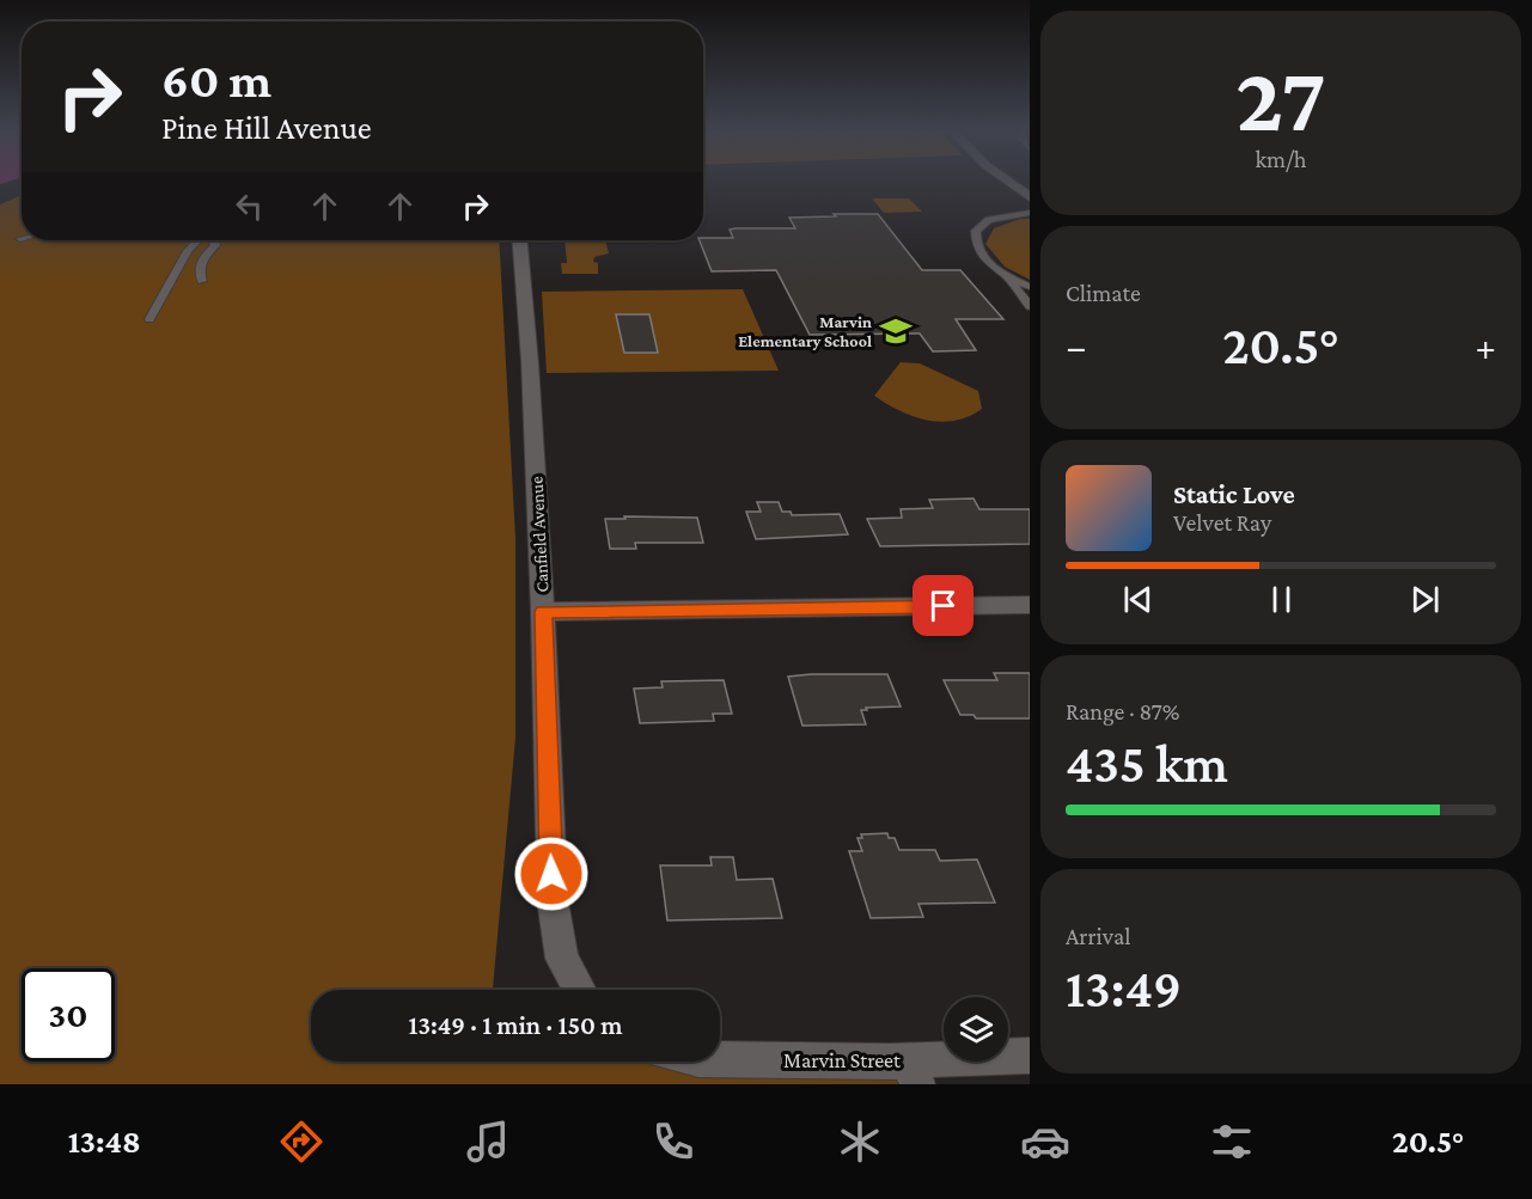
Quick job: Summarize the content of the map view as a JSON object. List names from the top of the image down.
{
  "streets": {
    "street": ["Canfield Avenue", "Marvin Street"]
  },
  "places": {
    "school or university": ["Marvin Elementary School"]
  },
  "page": {
    "tile": [
      ["27", "km/h"],
      "Climate",
      ["Range · 87%", "435 km"],
      ["Arrival", "13:49"]
    ],
    "turn": ["60 m", "Pine Hill Avenue"],
    "heat": ["−", "20.5°", "+"],
    "song": ["Static Love", "Velvet Ray"],
    "limit": "30",
    "trip": "13:49 · 1 min · 150 m",
    "tabs": ["13:48", "20.5°"]
  }
}
